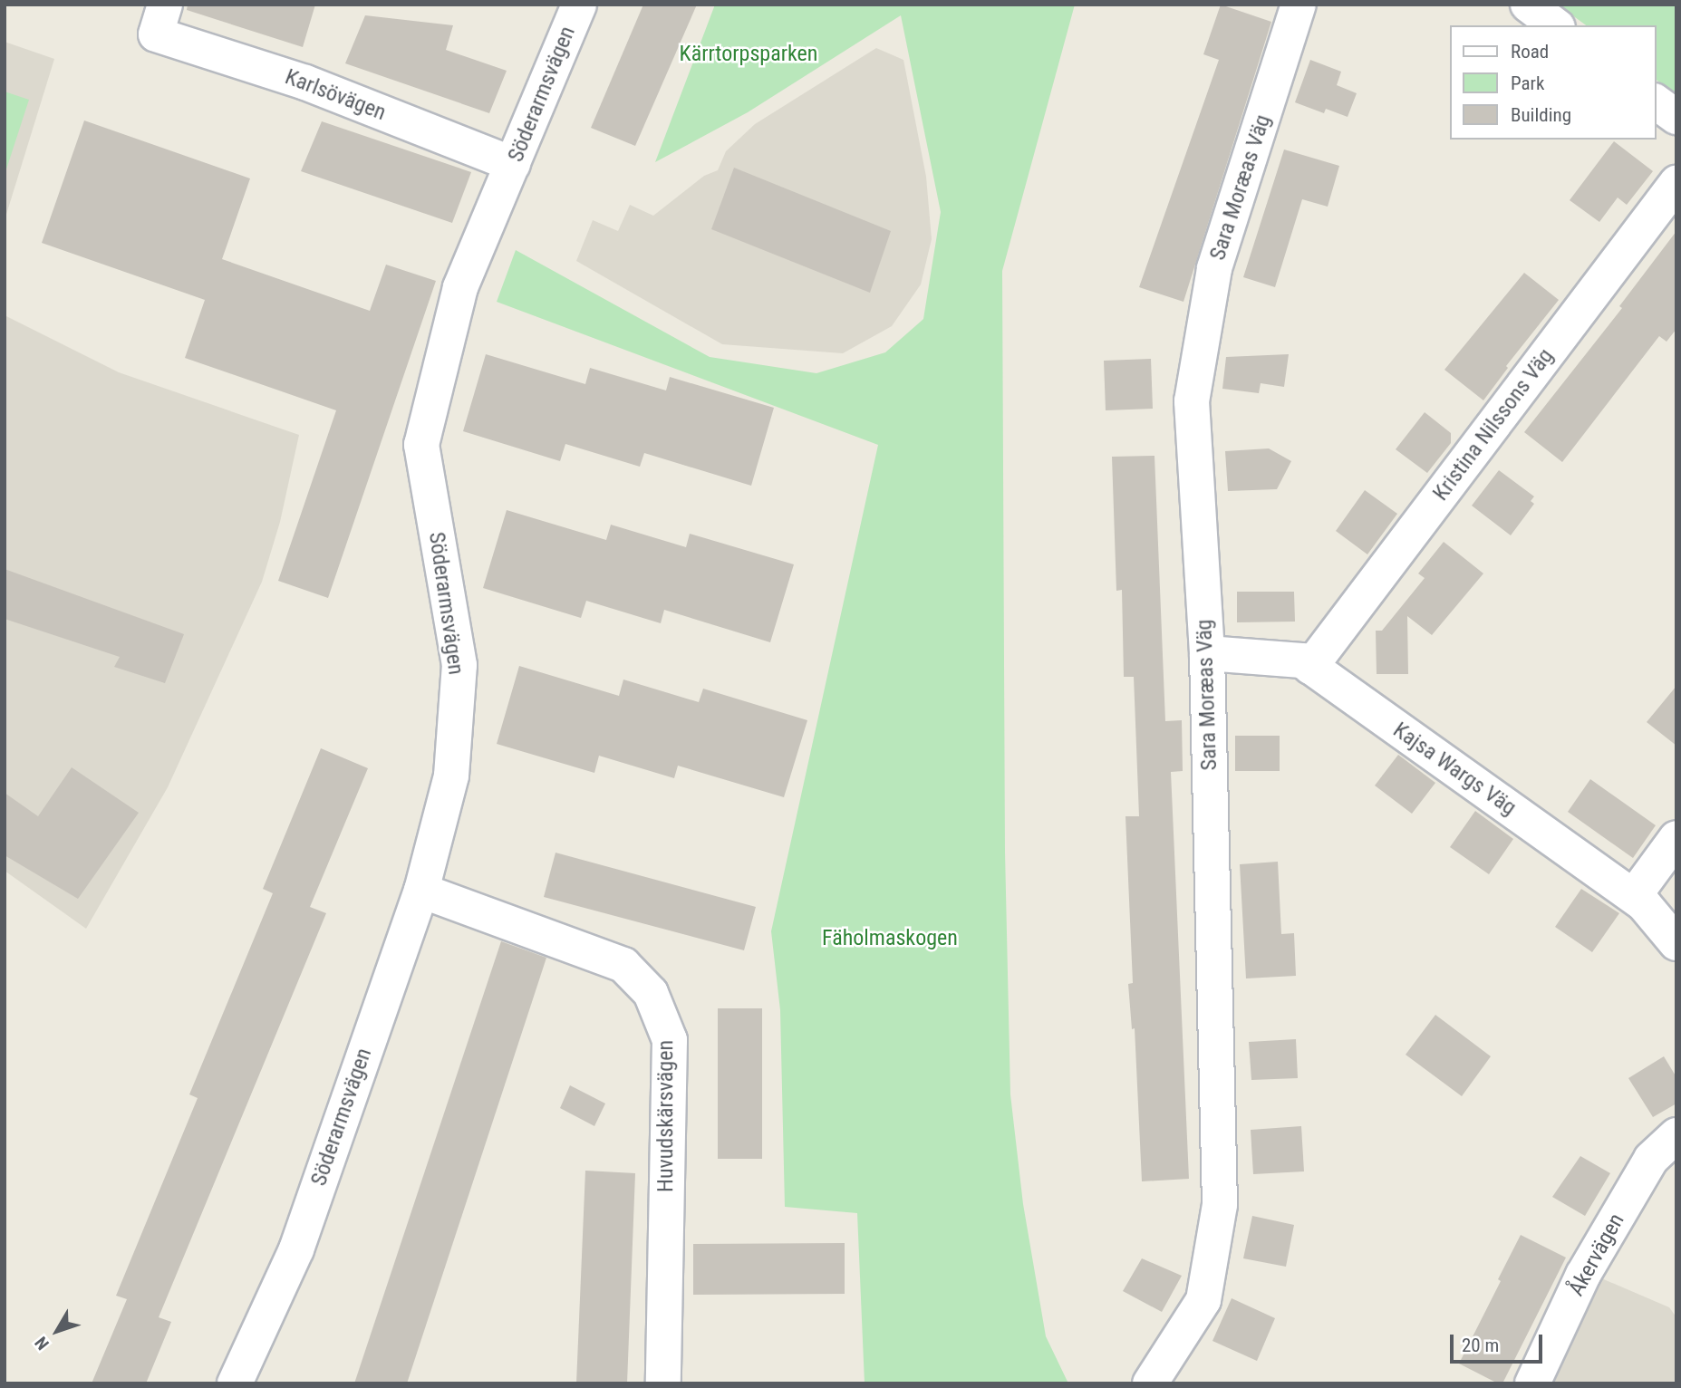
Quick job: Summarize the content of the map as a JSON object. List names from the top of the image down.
{
  "streets": {
    "street": [
      "Söderarmsvägen",
      "Karlsövägen",
      "Sara Moræas Väg",
      "Kristina Nilssons Väg",
      "Kajsa Wargs Väg",
      "Huvudskärsvägen",
      "Åkervägen"
    ]
  },
  "crossings": [
    ["Söderarmsvägen", "Karlsövägen"],
    ["Söderarmsvägen", "Huvudskärsvägen"],
    ["Sara Moræas Väg", "Kajsa Wargs Väg"],
    ["Kristina Nilssons Väg", "Kajsa Wargs Väg"]
  ],
  "parks": ["Kärrtorpsparken", "Fäholmaskogen"],
  "legend": ["Road", "Park", "Building"],
  "scale_bar": "20 m",
  "north": "bottom left"
}
